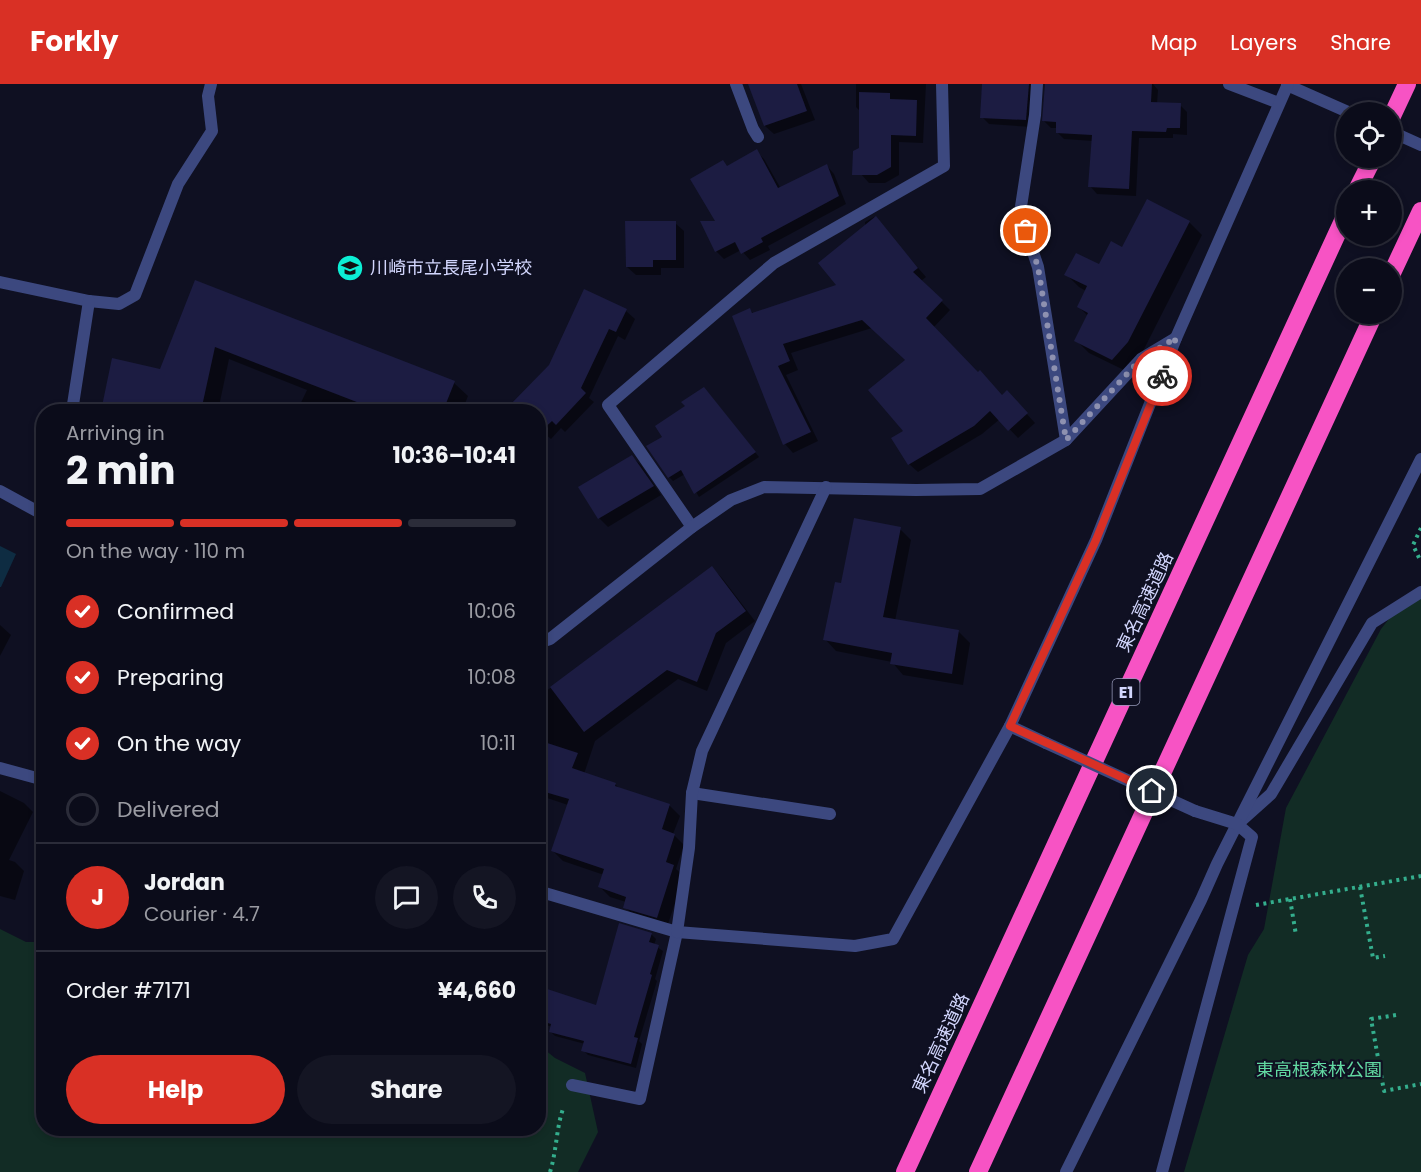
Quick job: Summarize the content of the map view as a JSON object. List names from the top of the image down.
{
  "streets": {
    "highway": ["東名高速道路", "E1"]
  },
  "parks": ["東高根森林公園"],
  "places": {
    "school or university": ["川崎市立長尾小学校"]
  },
  "page": {
    "header": "Forkly",
    "nav": ["Map", "Layers", "Share"],
    "map_buttons": ["+", "−"],
    "heading": ["2 min", "Arriving in", "10:36–10:41"],
    "panel": [
      "Jordan",
      "Courier · 4.7",
      "Order #7171",
      "¥4,660"
    ],
    "bar": "On the way · 110 m",
    "list": [
      ["Confirmed", "10:06"],
      ["Preparing", "10:08"],
      ["On the way", "10:11"],
      "Delivered"
    ],
    "round": "J",
    "buttons": ["Help", "Share"]
  }
}
